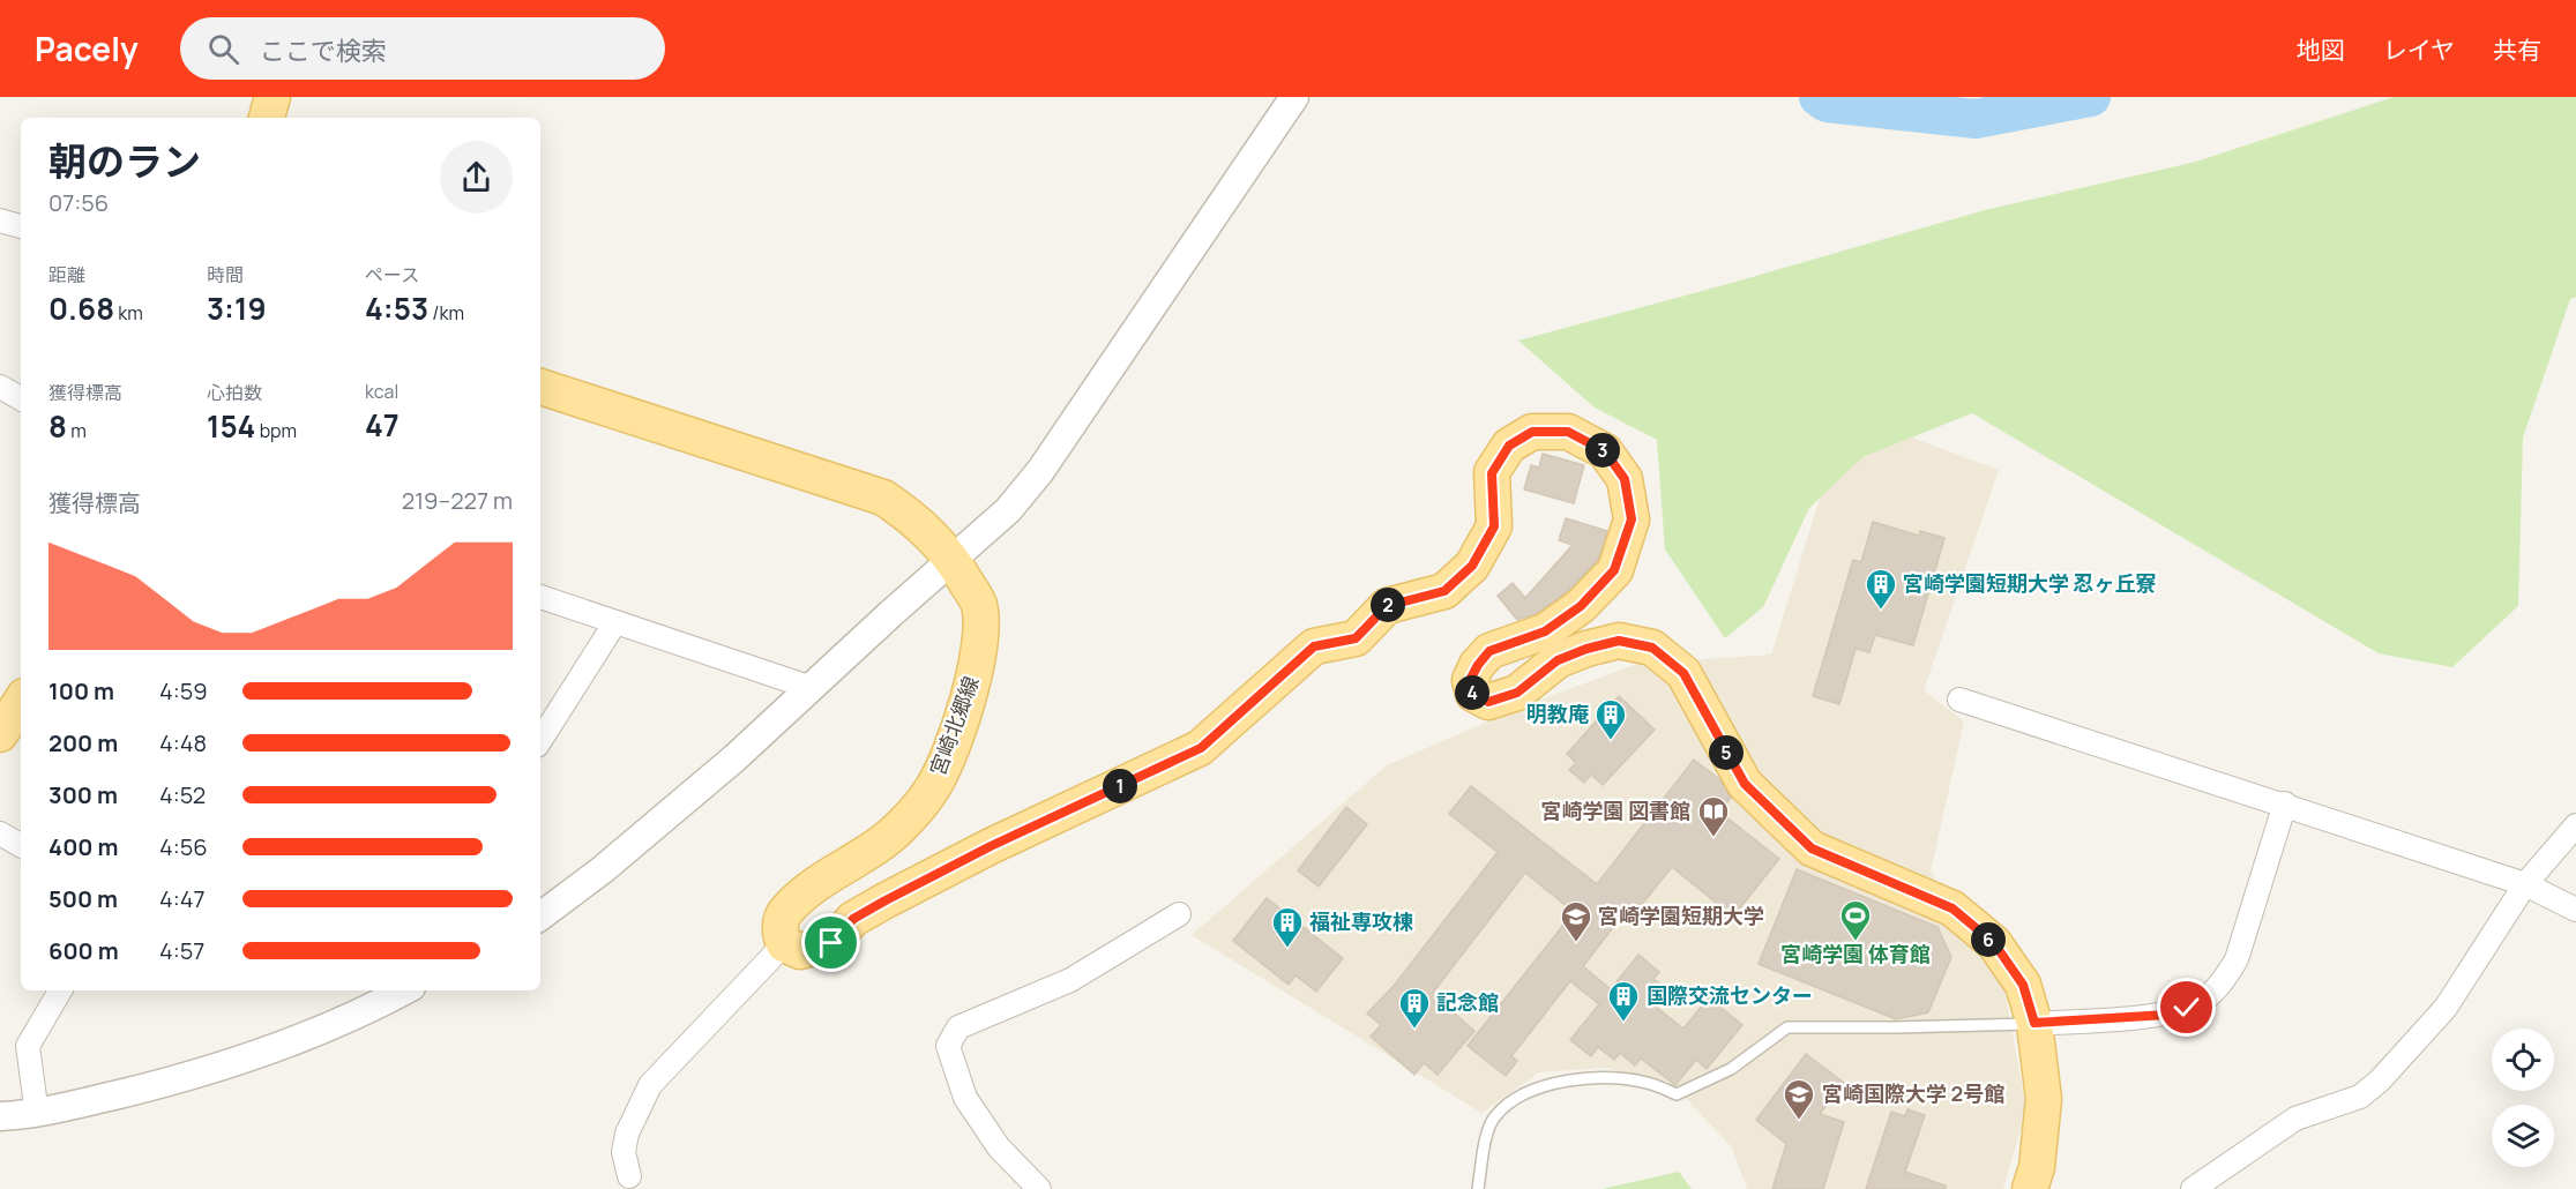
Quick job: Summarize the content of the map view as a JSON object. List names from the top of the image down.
{
  "streets": {
    "main road": ["宮崎北郷線"]
  },
  "places": {
    "building": [
      "宮崎学園短期大学 忍ヶ丘寮",
      "明教庵",
      "福祉専攻棟",
      "国際交流センター",
      "記念館"
    ],
    "library": ["宮崎学園 図書館"],
    "sports": ["宮崎学園 体育館"],
    "school or university": ["宮崎学園短期大学", "宮崎国際大学 2号館"]
  },
  "page": {
    "header": "Pacely",
    "search": "ここで検索",
    "nav": ["地図", "レイヤ", "共有"],
    "heading": ["朝のラン", "07:56"],
    "stats": [
      ["距離", "0.68 km"],
      ["時間", "3:19"],
      ["ペース", "4:53 /km"],
      ["獲得標高", "8 m"],
      ["心拍数", "154 bpm"],
      ["kcal", "47"]
    ],
    "pins": [
      "3",
      "2",
      "4",
      "5",
      "1",
      "6"
    ],
    "chart": ["獲得標高", "219–227 m"],
    "list": [
      {
        "name": "100 m",
        "note": "4:59"
      },
      {
        "name": "200 m",
        "note": "4:48"
      },
      {
        "name": "300 m",
        "note": "4:52"
      },
      {
        "name": "400 m",
        "note": "4:56"
      },
      {
        "name": "500 m",
        "note": "4:47"
      },
      {
        "name": "600 m",
        "note": "4:57"
      }
    ]
  }
}
